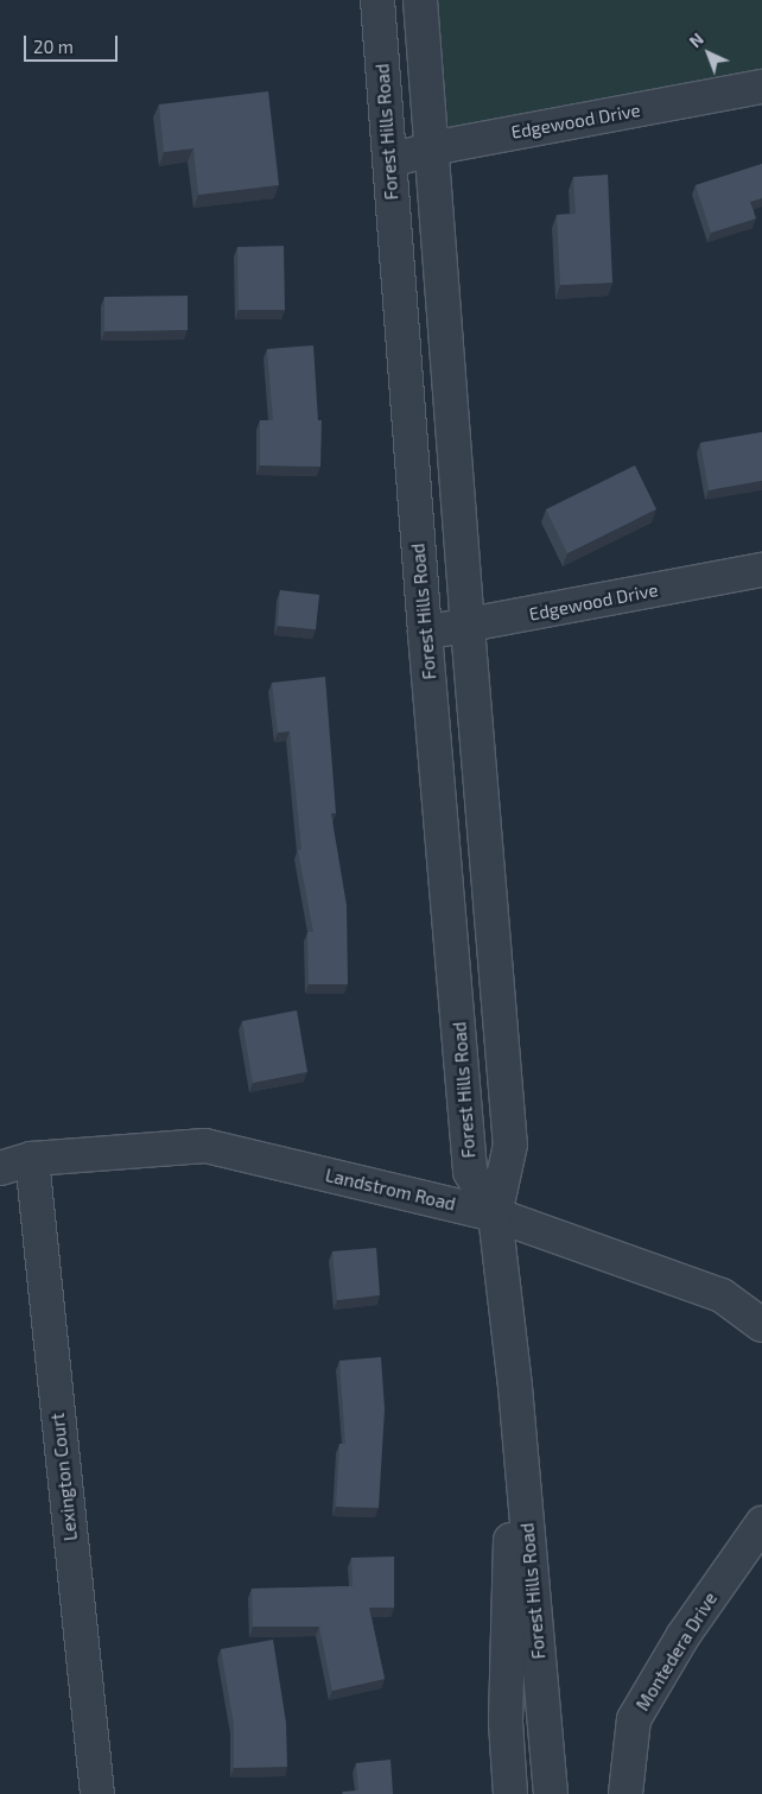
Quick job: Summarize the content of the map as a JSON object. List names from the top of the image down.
{
  "streets": {
    "street": [
      "Edgewood Drive",
      "Forest Hills Road",
      "Landstrom Road",
      "Lexington Court",
      "Montedera Drive"
    ]
  },
  "crossings": [
    ["Edgewood Drive", "Forest Hills Road"],
    ["Forest Hills Road", "Landstrom Road"],
    ["Landstrom Road", "Lexington Court"]
  ],
  "scale_bar": "20 m",
  "north": "top left"
}
